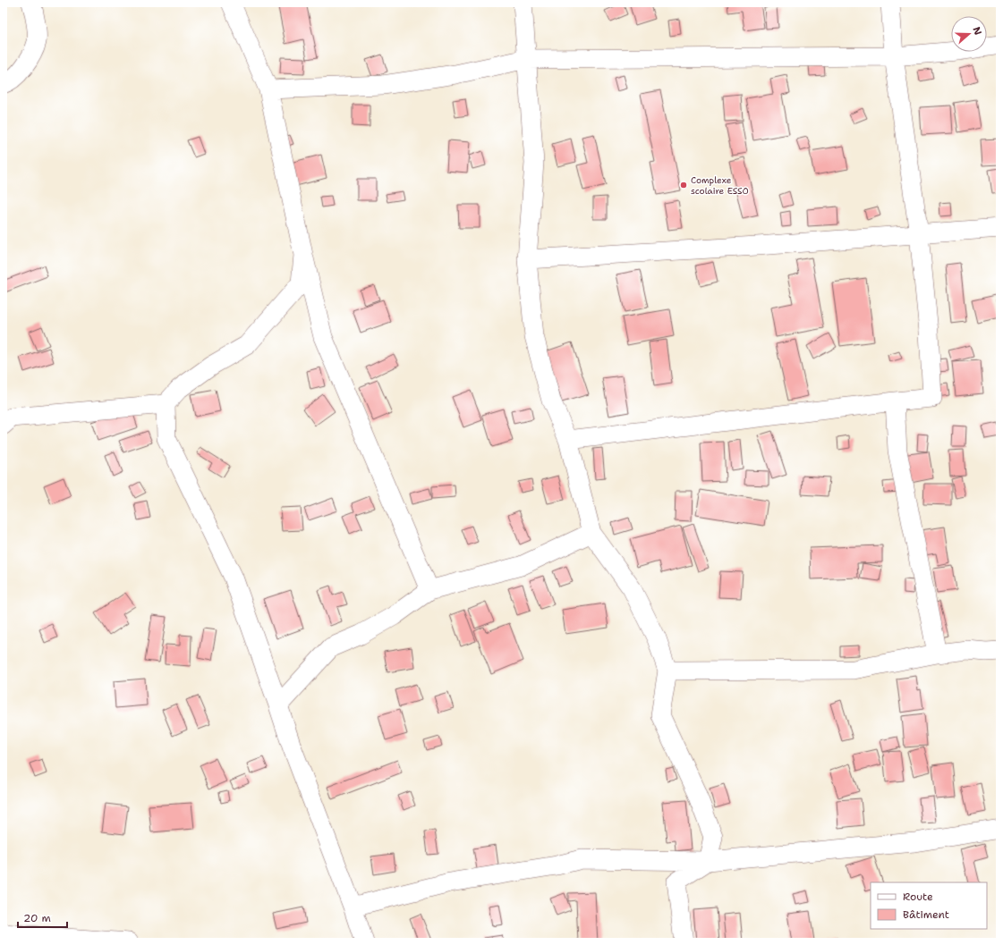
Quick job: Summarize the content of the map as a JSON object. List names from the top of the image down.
{
  "places": ["Complexe scolaire ESSO"],
  "legend": ["Route", "Bâtiment"],
  "scale_bar": "20 m",
  "north": "right"
}
